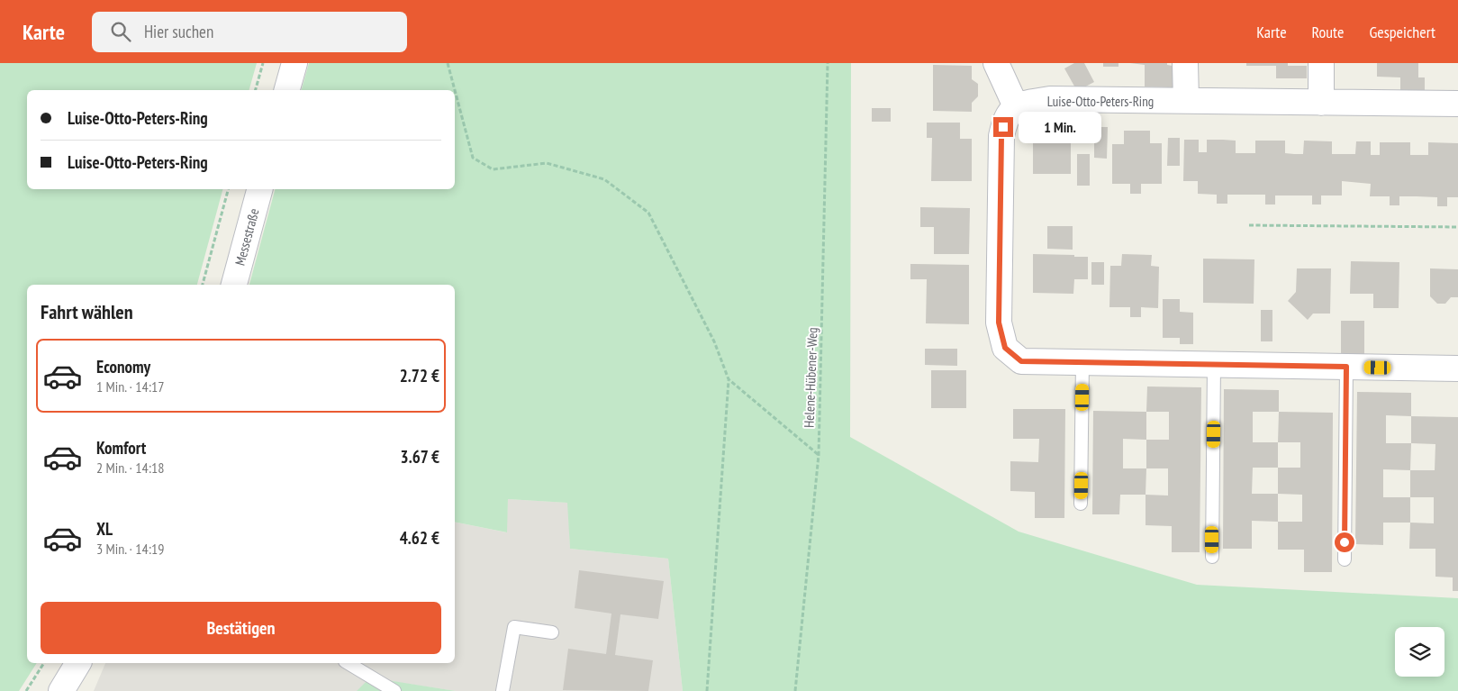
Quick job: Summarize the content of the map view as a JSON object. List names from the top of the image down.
{
  "streets": {
    "street": ["Luise-Otto-Peters-Ring", "Messestraße"],
    "path": ["Helene-Hübener-Weg"]
  },
  "page": {
    "header": "Karte",
    "search": "Hier suchen",
    "nav": ["Karte", "Route", "Gespeichert"],
    "banner": ["Luise-Otto-Peters-Ring", "Luise-Otto-Peters-Ring"],
    "bubble": "1 Min.",
    "heading": "Fahrt wählen",
    "list": [
      {
        "name": "Economy",
        "note": "1 Min. · 14:17",
        "value": "2.72 €"
      },
      {
        "name": "Komfort",
        "note": "2 Min. · 14:18",
        "value": "3.67 €"
      },
      {
        "name": "XL",
        "note": "3 Min. · 14:19",
        "value": "4.62 €"
      }
    ],
    "buttons": "Bestätigen"
  }
}
